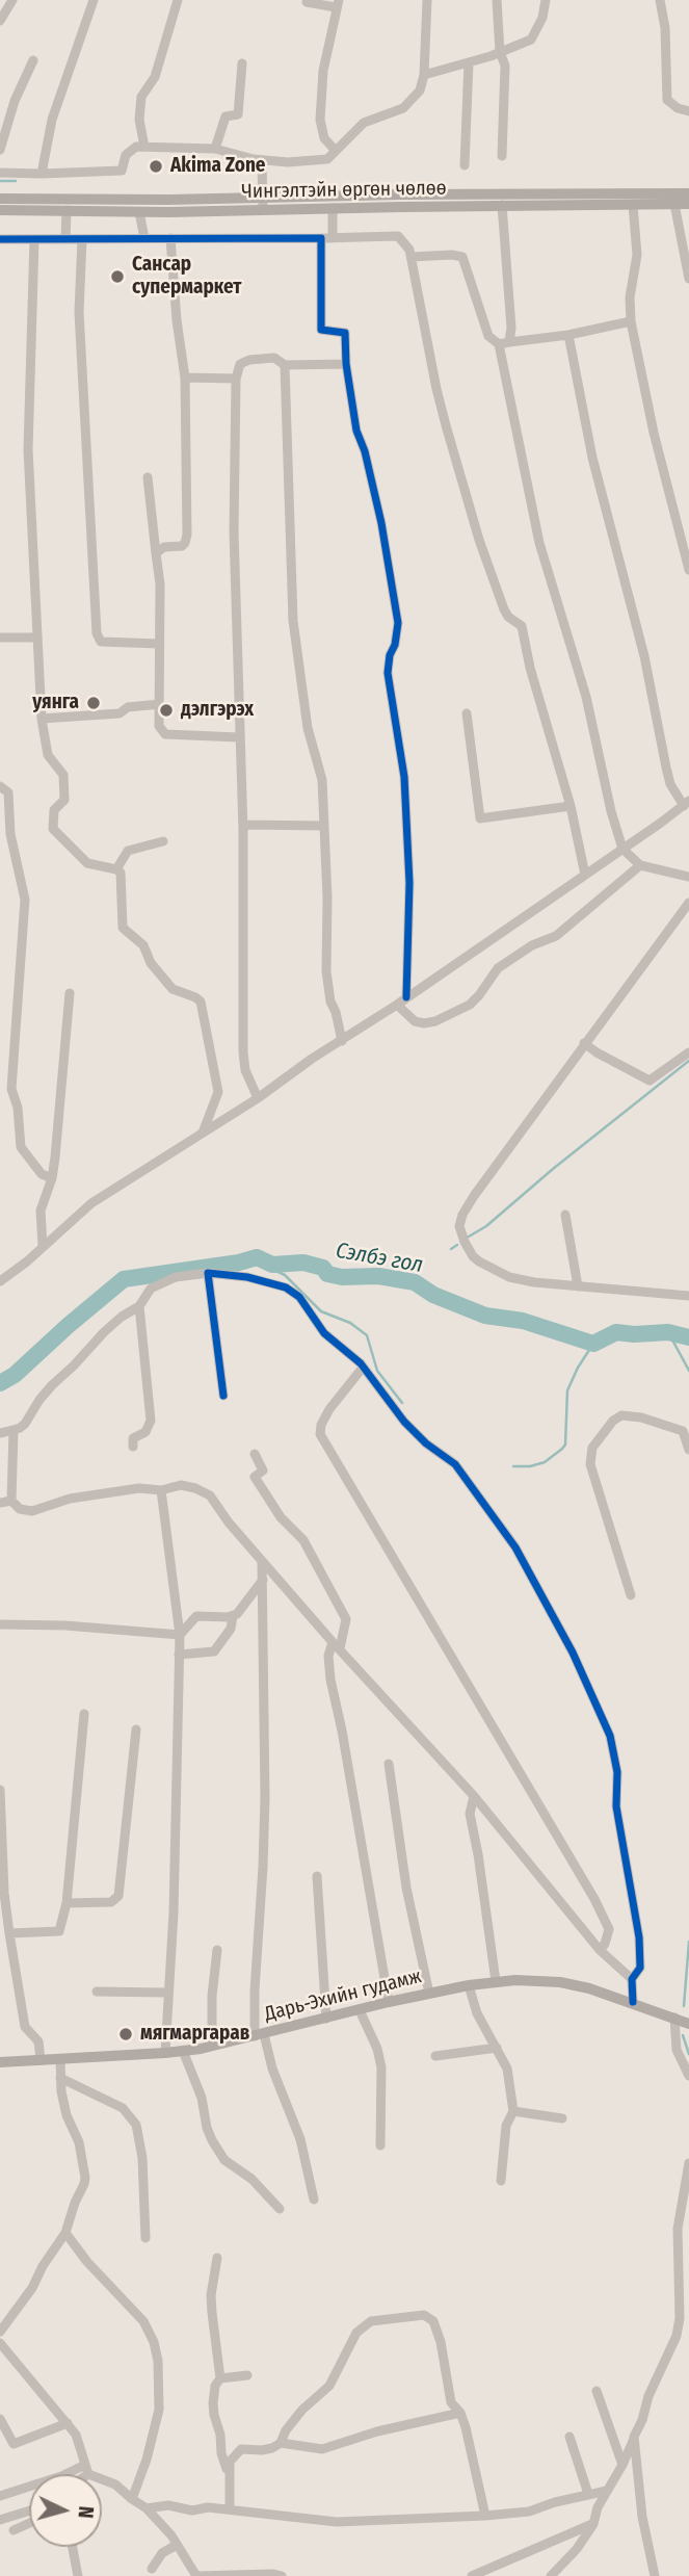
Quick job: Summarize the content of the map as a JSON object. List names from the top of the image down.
{
  "streets": {
    "main road": ["Чингэлтэйн өргөн чөлөө", "Дарь-Эхийн гудамж"]
  },
  "water": ["Сэлбэ гол"],
  "places": [
    "Akima Zone",
    "Сансар супермаркет",
    "уянга",
    "дэлгэрэх",
    "мягмаргарав"
  ],
  "north": "right"
}
